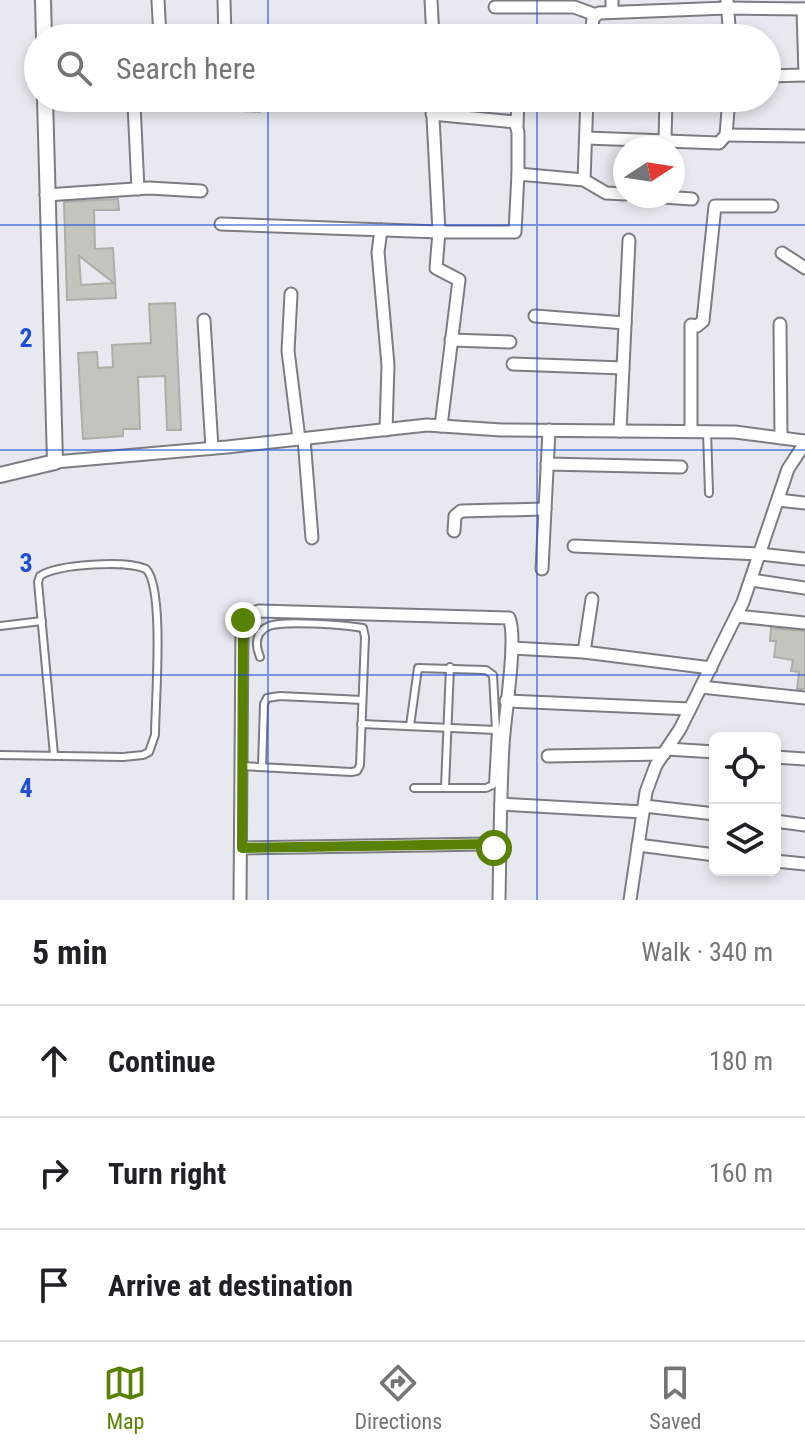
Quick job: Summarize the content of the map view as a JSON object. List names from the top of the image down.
{
  "north": "right",
  "page": {
    "search": "Search here",
    "heading": ["5 min", "Walk · 340 m"],
    "list": [
      ["Continue", "180 m"],
      ["Turn right", "160 m"],
      "Arrive at destination"
    ],
    "nav": ["Map", "Directions", "Saved"]
  },
  "grid": {
    "rows": ["2", "3", "4"]
  }
}
